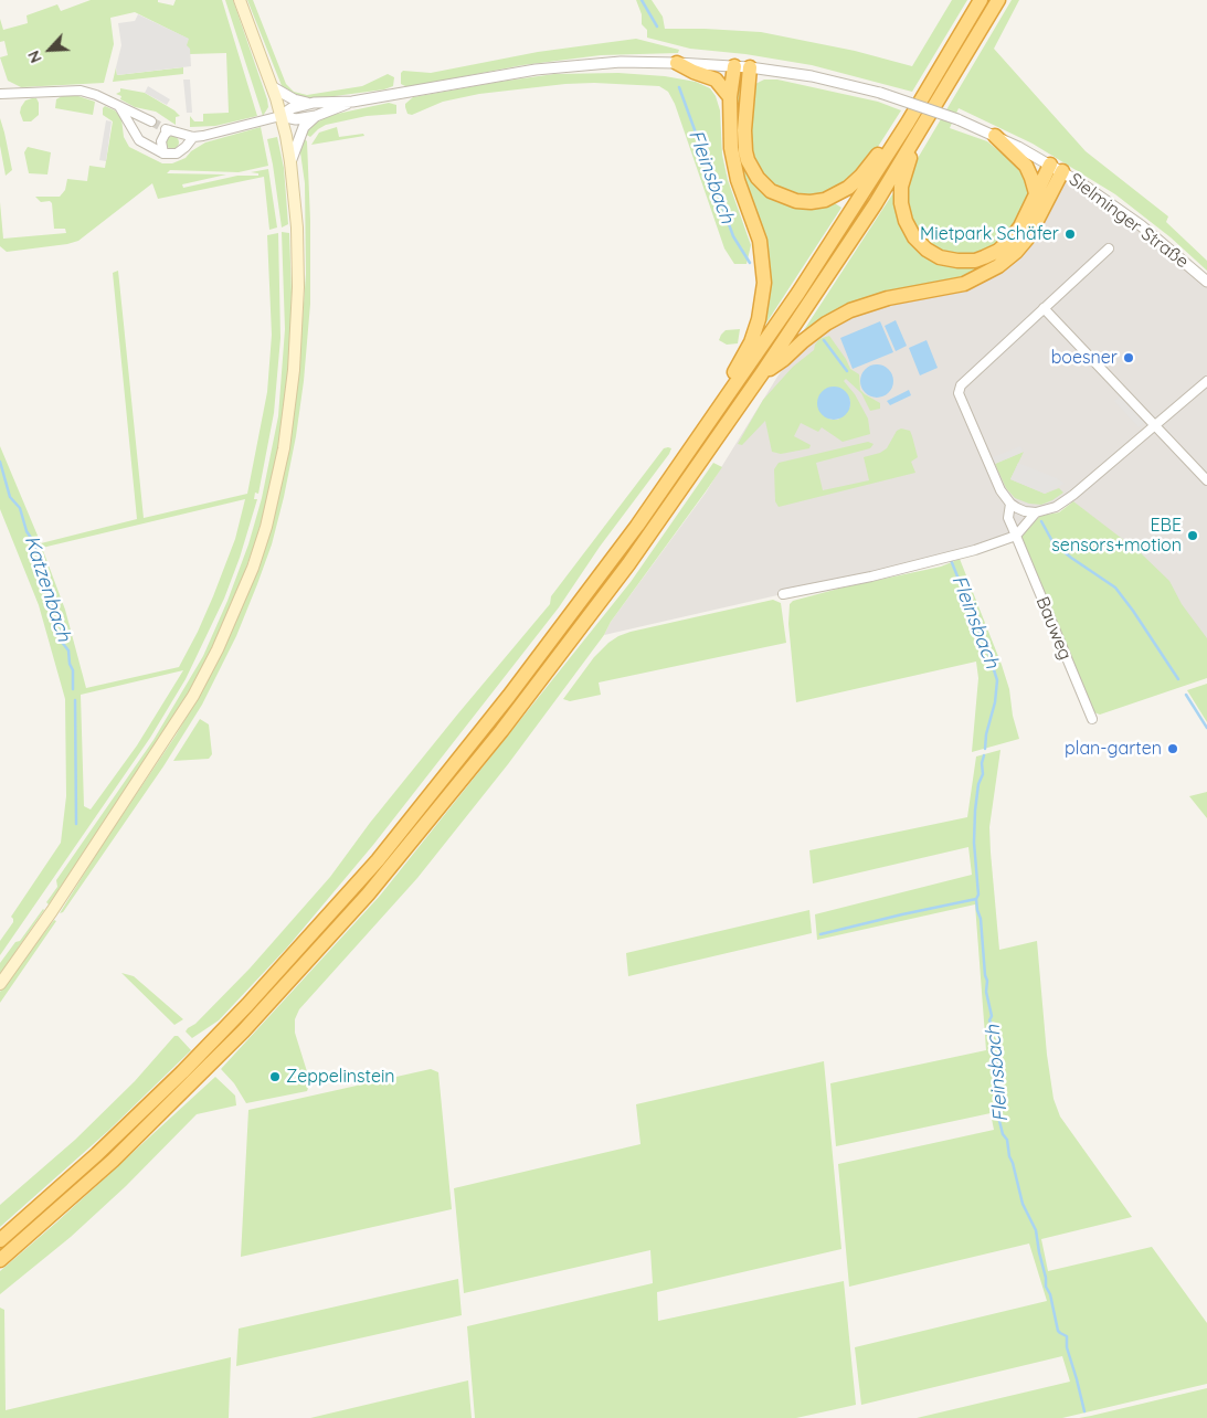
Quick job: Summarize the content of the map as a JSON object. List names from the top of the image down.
{
  "streets": {
    "street": ["Sielminger Straße", "Bauweg"]
  },
  "crossings": [
    ["Sielminger Straße", "Bauweg"]
  ],
  "water": ["Fleinsbach", "Katzenbach"],
  "places": [
    "Mietpark Schäfer",
    "boesner",
    "EBE sensors+motion",
    "plan-garten",
    "Zeppelinstein"
  ],
  "north": "bottom left"
}
